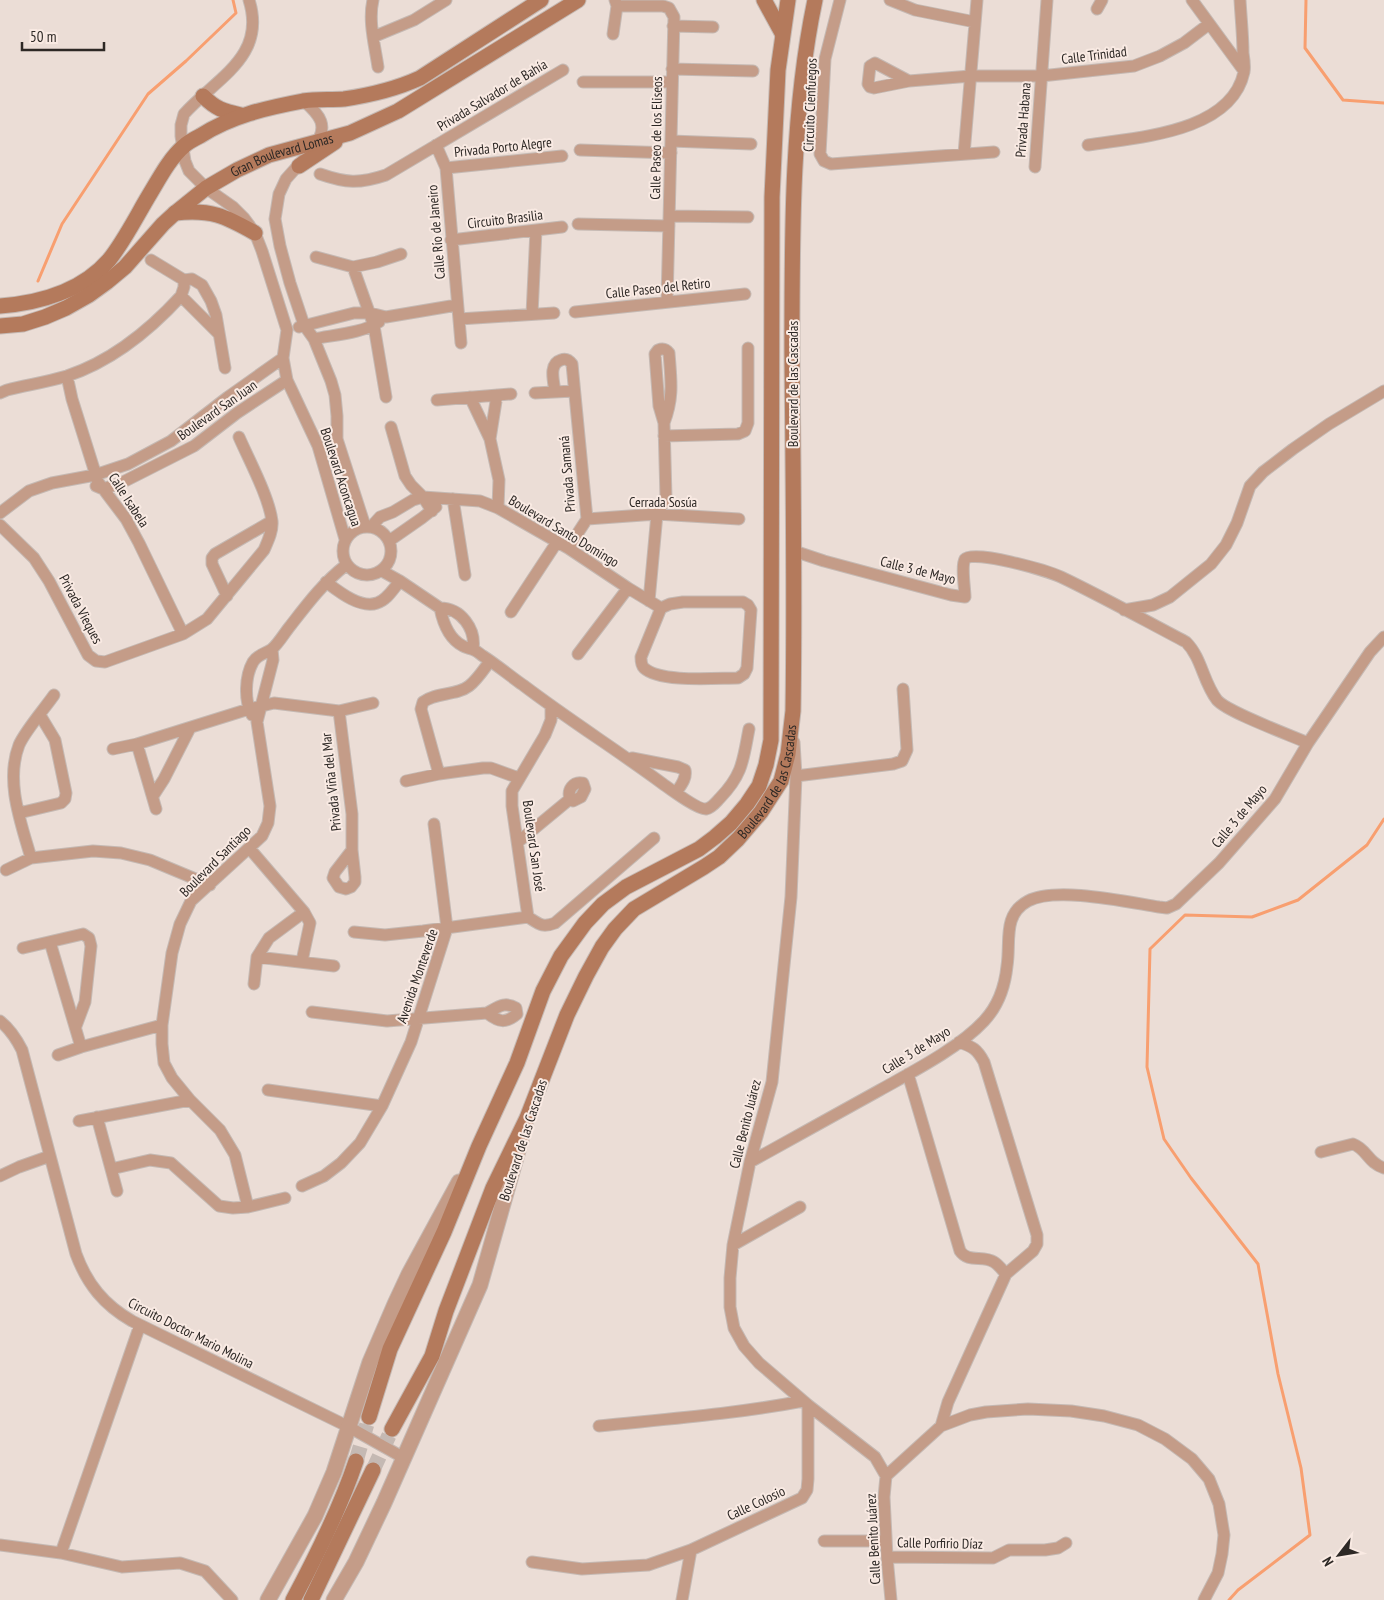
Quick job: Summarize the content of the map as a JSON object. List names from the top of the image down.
{
  "streets": {
    "main road": ["Gran Boulevard Lomas", "Boulevard de las Cascadas"],
    "street": [
      "Calle Trinidad",
      "Privada Salvador de Bahía",
      "Circuito Cienfuegos",
      "Privada Habana",
      "Calle Paseo de los Eliseos",
      "Privada Porto Alegre",
      "Circuito Brasilia",
      "Calle Río de Janeiro",
      "Calle Paseo del Retiro",
      "Boulevard San Juan",
      "Privada Samaná",
      "Boulevard Aconcagua",
      "Calle Isabela",
      "Cerrada Sosúa",
      "Boulevard Santo Domingo",
      "Calle 3 de Mayo",
      "Privada Vieques",
      "Privada Viña del Mar",
      "Boulevard San José",
      "Boulevard Santiago",
      "Avenida Monteverde",
      "Calle Benito Juárez",
      "Circuito Doctor Mario Molina",
      "Calle Colosio",
      "Calle Porfirio Díaz"
    ]
  },
  "crossings": [
    ["Calle Trinidad", "Privada Habana"],
    ["Privada Salvador de Bahía", "Calle Río de Janeiro"],
    ["Calle Paseo de los Eliseos", "Calle Paseo del Retiro"],
    ["Privada Porto Alegre", "Calle Río de Janeiro"],
    ["Gran Boulevard Lomas", "Boulevard Aconcagua"],
    ["Circuito Brasilia", "Calle Río de Janeiro"],
    ["Boulevard de las Cascadas", "Calle 3 de Mayo"],
    ["Boulevard de las Cascadas", "Calle Benito Juárez"],
    ["Boulevard de las Cascadas", "Circuito Doctor Mario Molina"],
    ["Boulevard San Juan", "Boulevard Aconcagua"],
    ["Boulevard San Juan", "Calle Isabela"],
    ["Privada Samaná", "Cerrada Sosúa"],
    ["Privada Samaná", "Boulevard Santo Domingo"],
    ["Calle Isabela", "Privada Vieques"],
    ["Calle 3 de Mayo", "Calle Benito Juárez"],
    ["Boulevard San José", "Avenida Monteverde"],
    ["Calle Benito Juárez", "Calle Colosio"],
    ["Calle Benito Juárez", "Calle Porfirio Díaz"]
  ],
  "scale_bar": "50 m",
  "north": "bottom left"
}
